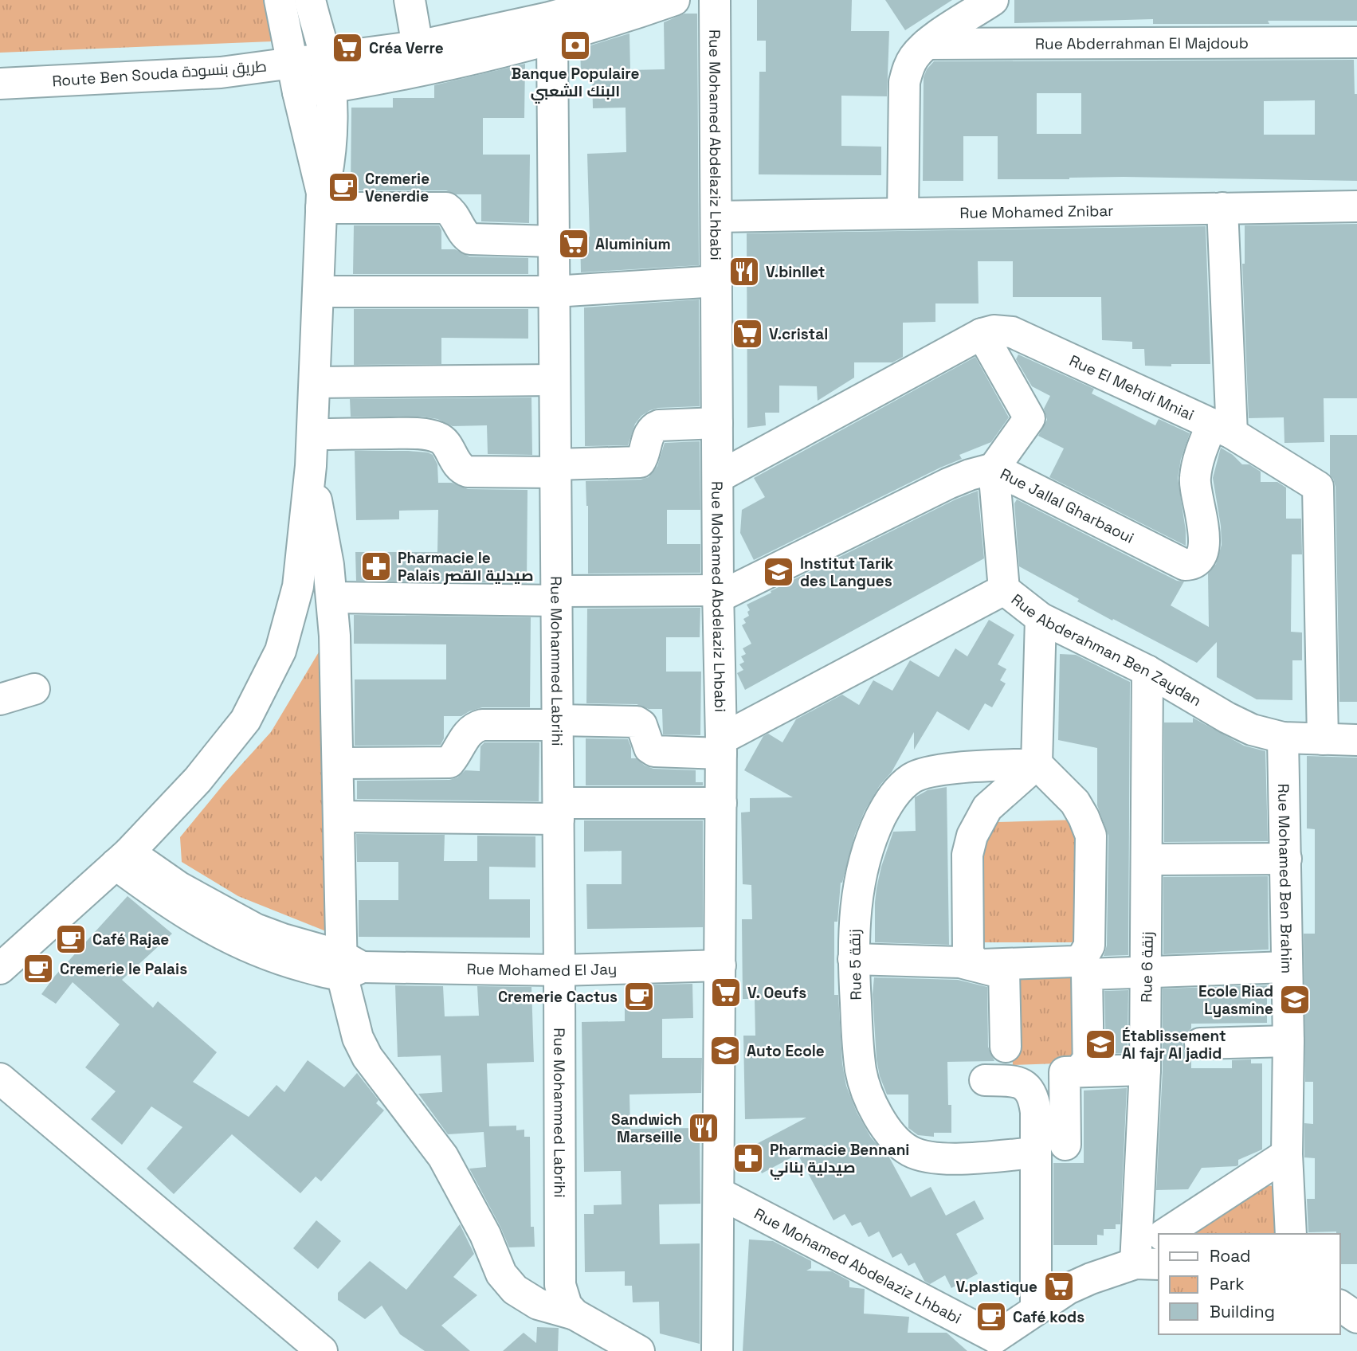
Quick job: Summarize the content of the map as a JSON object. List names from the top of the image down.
{
  "streets": {
    "street": [
      "Rue Abderrahman El Majdoub",
      "Route Ben Souda طريق بنسودة",
      "Rue Mohamed Abdelaziz Lhbabi",
      "Rue Mohamed Znibar",
      "Rue El Mehdi Mniai",
      "Rue Jallal Gharbaoui",
      "Rue Abderahman Ben Zaydan",
      "Rue Mohammed Labrihi",
      "Rue Mohamed Ben Brahim",
      "Rue 5 زنقة",
      "Rue 6 زنقة",
      "Rue Mohamed El Jay"
    ]
  },
  "crossings": [
    ["Route Ben Souda طريق بنسودة", "Rue Mohammed Labrihi"],
    ["Rue Mohamed Abdelaziz Lhbabi", "Rue Mohamed Znibar"],
    ["Rue Mohamed Abdelaziz Lhbabi", "Rue El Mehdi Mniai"],
    ["Rue Mohamed Abdelaziz Lhbabi", "Rue Jallal Gharbaoui"],
    ["Rue Mohamed Abdelaziz Lhbabi", "Rue Abderahman Ben Zaydan"],
    ["Rue Mohamed Abdelaziz Lhbabi", "Rue Mohamed El Jay"],
    ["Rue El Mehdi Mniai", "Rue Jallal Gharbaoui"],
    ["Rue El Mehdi Mniai", "Rue Abderahman Ben Zaydan"],
    ["Rue Abderahman Ben Zaydan", "Rue Mohamed Ben Brahim"],
    ["Rue Abderahman Ben Zaydan", "Rue 6 زنقة"],
    ["Rue Mohammed Labrihi", "Rue Mohamed El Jay"]
  ],
  "places": {
    "bank": ["Banque Populaire البنك الشعبي"],
    "supermarket": [
      "Créa Verre",
      "Aluminium",
      "V.cristal",
      "V. Oeufs",
      "V.plastique"
    ],
    "cafe": [
      "Cremerie Venerdie",
      "Café Rajae",
      "Cremerie le Palais",
      "Cremerie Cactus",
      "Café kods"
    ],
    "restaurant": ["V.binllet", "Sandwich Marseille"],
    "pharmacy": ["Pharmacie le Palais صيدلية القصر", "Pharmacie Bennani صيدلية بناني"],
    "school or university": [
      "Institut Tarik des Langues",
      "Ecole Riad Lyasmine",
      "Établissement Al fajr Al jadid",
      "Auto Ecole"
    ]
  },
  "legend": ["Road", "Park", "Building"]
}
